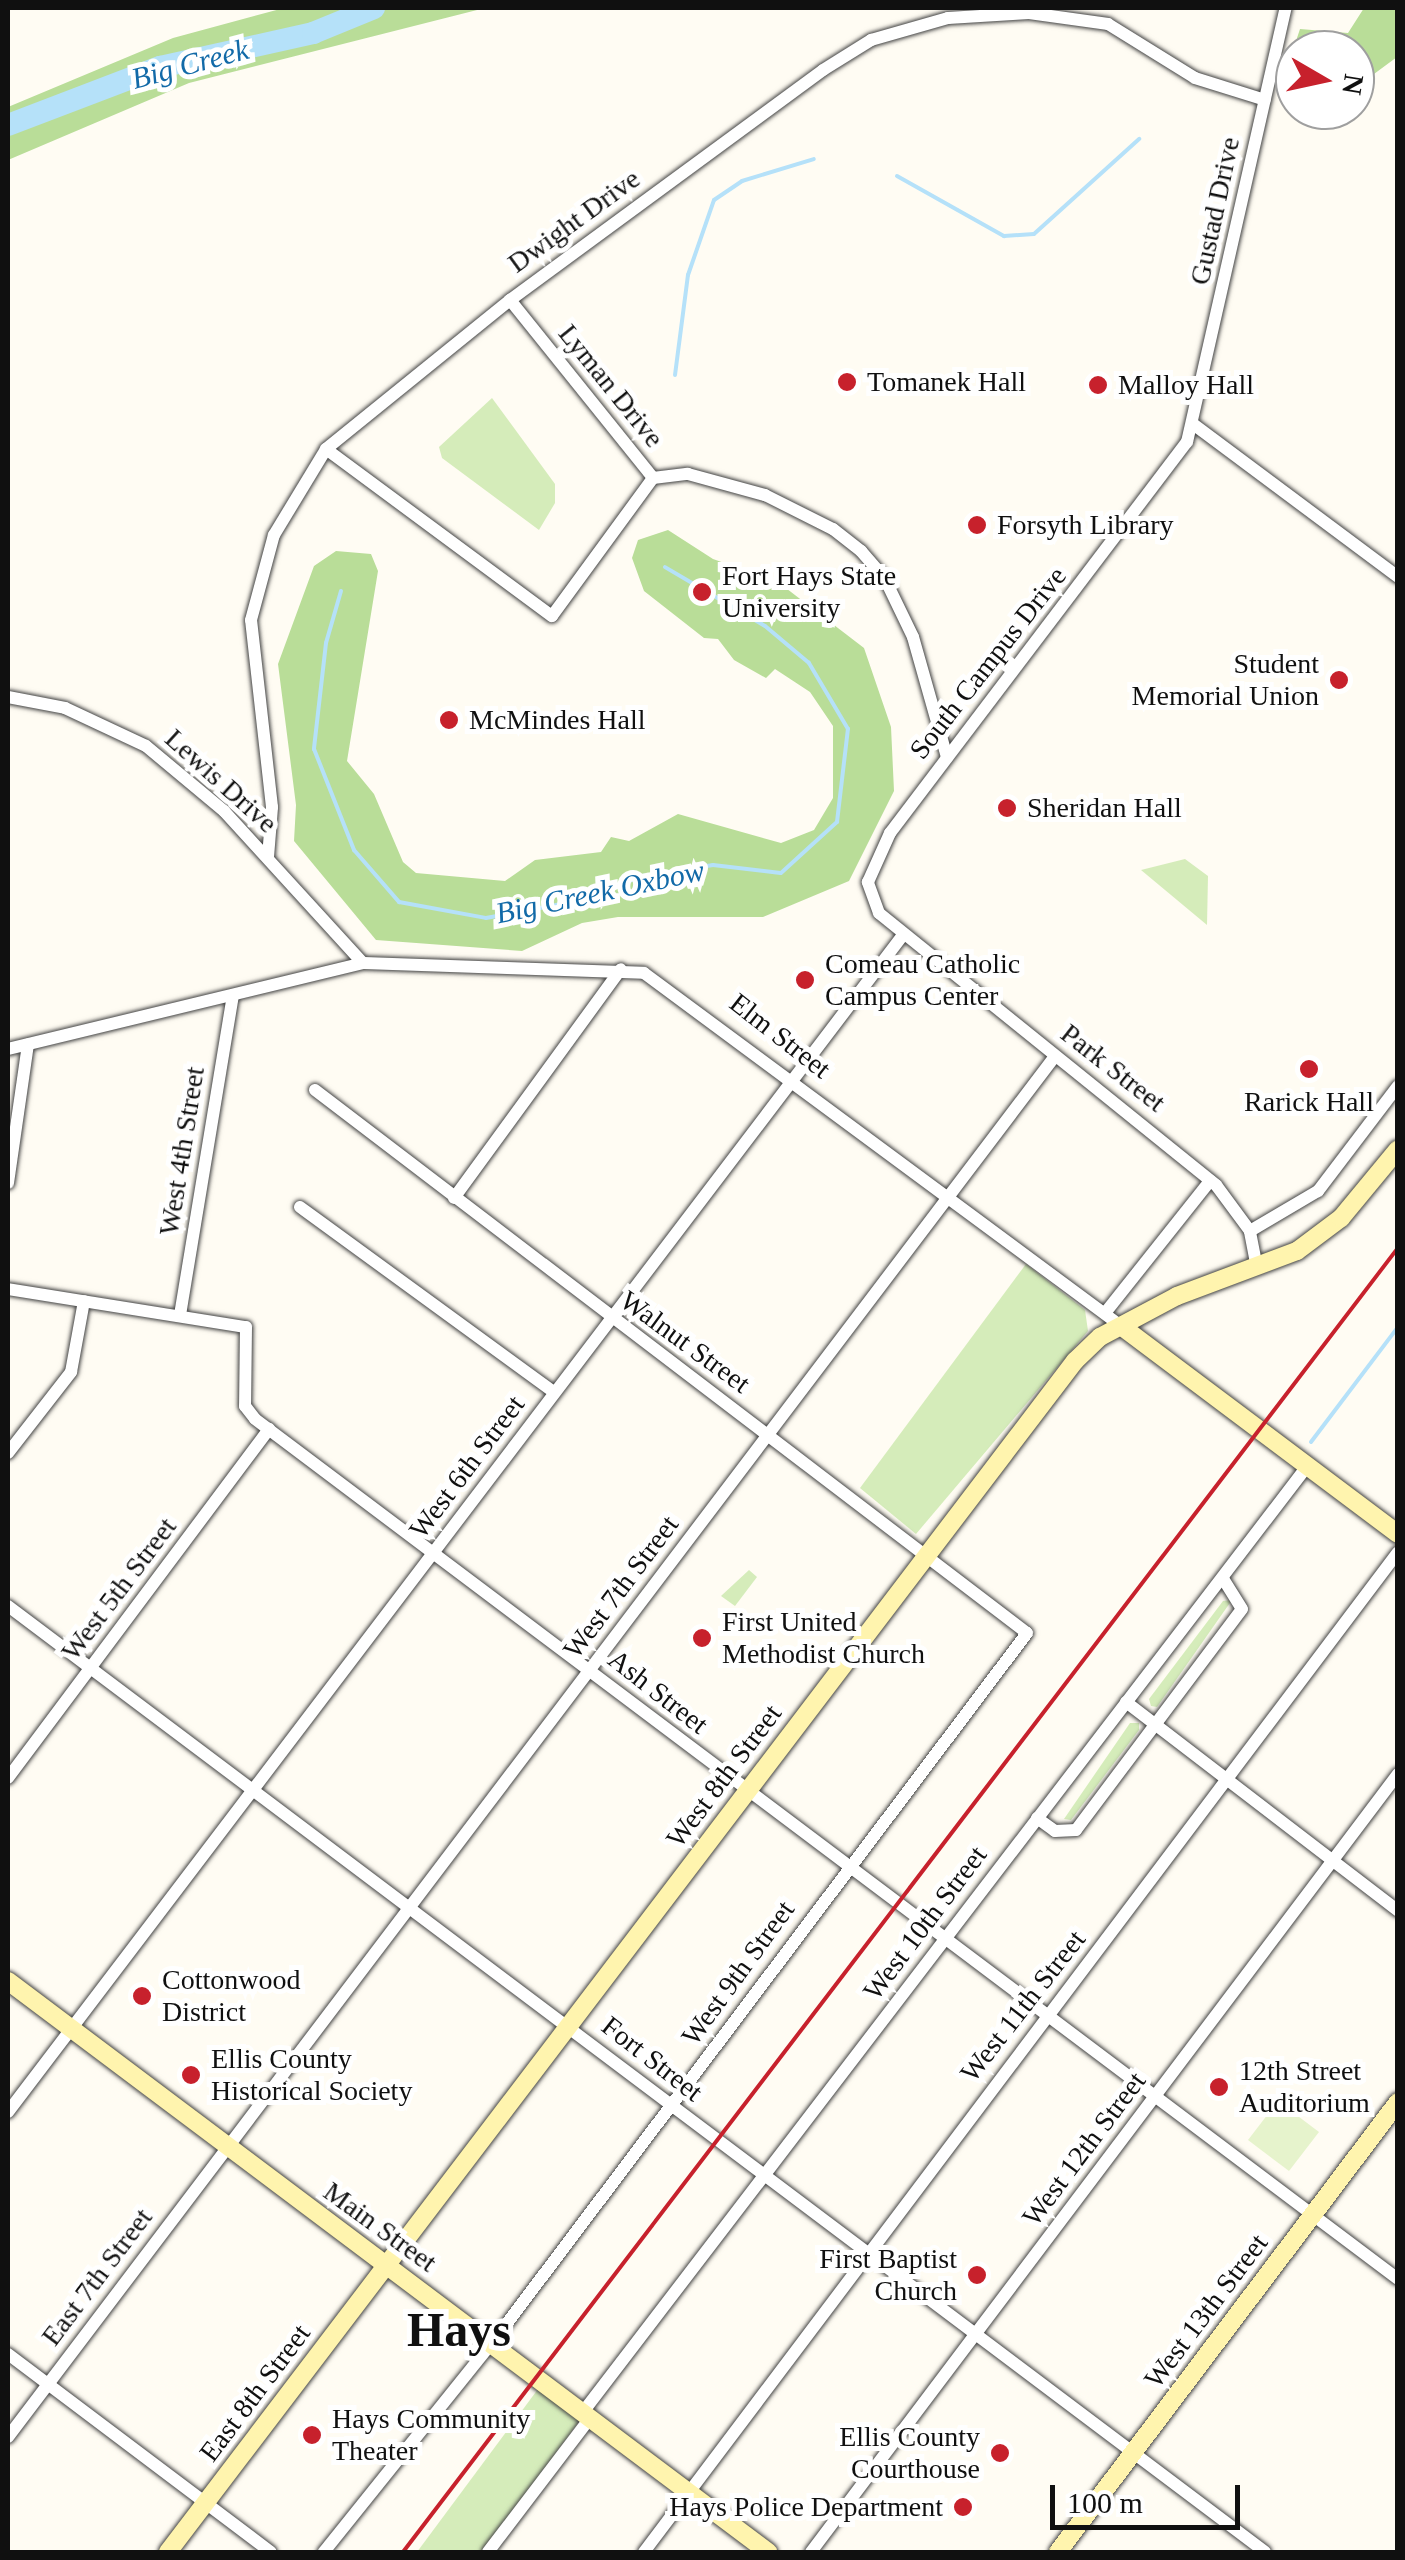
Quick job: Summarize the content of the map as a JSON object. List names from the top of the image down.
{
  "streets": {
    "main road": [
      "Elm Street",
      "West 8th Street",
      "Main Street",
      "West 13th Street",
      "East 8th Street"
    ],
    "street": [
      "Gustad Drive",
      "Dwight Drive",
      "Lyman Drive",
      "South Campus Drive",
      "Lewis Drive",
      "Park Street",
      "West 4th Street",
      "Walnut Street",
      "West 6th Street",
      "West 7th Street",
      "West 5th Street",
      "Ash Street",
      "West 10th Street",
      "West 9th Street",
      "West 11th Street",
      "Fort Street",
      "West 12th Street",
      "East 7th Street"
    ]
  },
  "crossings": [
    ["Gustad Drive", "Dwight Drive"],
    ["Gustad Drive", "South Campus Drive"],
    ["Dwight Drive", "Lyman Drive"],
    ["Dwight Drive", "Lewis Drive"],
    ["Lyman Drive", "South Campus Drive"],
    ["South Campus Drive", "Park Street"],
    ["South Campus Drive", "West 6th Street"],
    ["Lewis Drive", "Elm Street"],
    ["Elm Street", "West 4th Street"],
    ["Elm Street", "West 6th Street"],
    ["Elm Street", "West 7th Street"],
    ["Elm Street", "West 8th Street"],
    ["Elm Street", "West 10th Street"],
    ["Park Street", "West 6th Street"],
    ["Park Street", "West 7th Street"],
    ["Park Street", "West 8th Street"],
    ["West 4th Street", "Ash Street"],
    ["Walnut Street", "West 6th Street"],
    ["Walnut Street", "West 7th Street"],
    ["Walnut Street", "West 8th Street"],
    ["Walnut Street", "West 9th Street"],
    ["West 6th Street", "Ash Street"],
    ["West 6th Street", "Fort Street"],
    ["West 6th Street", "Main Street"],
    ["West 7th Street", "Ash Street"],
    ["West 7th Street", "Fort Street"],
    ["West 7th Street", "Main Street"],
    ["West 7th Street", "East 7th Street"],
    ["West 5th Street", "Ash Street"],
    ["West 5th Street", "Fort Street"],
    ["Ash Street", "West 8th Street"],
    ["Ash Street", "West 10th Street"],
    ["Ash Street", "West 9th Street"],
    ["Ash Street", "West 11th Street"],
    ["Ash Street", "West 12th Street"],
    ["Ash Street", "West 13th Street"],
    ["West 8th Street", "Fort Street"],
    ["West 8th Street", "Main Street"],
    ["West 8th Street", "East 8th Street"],
    ["West 10th Street", "Fort Street"],
    ["West 10th Street", "Main Street"],
    ["West 9th Street", "Fort Street"],
    ["West 9th Street", "Main Street"],
    ["West 11th Street", "Fort Street"],
    ["West 11th Street", "Main Street"],
    ["Fort Street", "West 12th Street"],
    ["Fort Street", "West 13th Street"],
    ["Main Street", "East 7th Street"],
    ["Main Street", "East 8th Street"]
  ],
  "districts": ["Hays"],
  "water": ["Big Creek", "Big Creek Oxbow"],
  "places": [
    "Tomanek Hall",
    "Malloy Hall",
    "Forsyth Library",
    "Fort Hays State University",
    "Student Memorial Union",
    "McMindes Hall",
    "Sheridan Hall",
    "Comeau Catholic Campus Center",
    "Rarick Hall",
    "First United Methodist Church",
    "Cottonwood District",
    "Ellis County Historical Society",
    "12th Street Auditorium",
    "First Baptist Church",
    "Hays Community Theater",
    "Ellis County Courthouse",
    "Hays Police Department"
  ],
  "scale_bar": "100 m",
  "north": "right"
}
